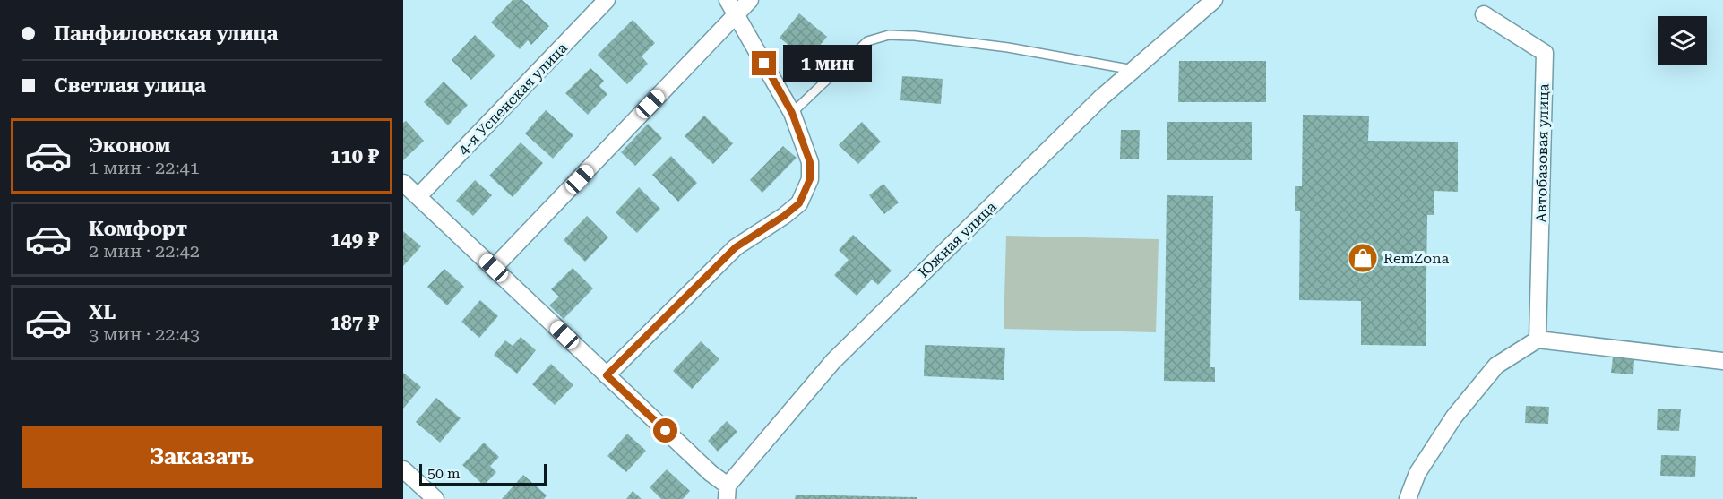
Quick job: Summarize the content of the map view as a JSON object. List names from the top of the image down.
{
  "streets": {
    "street": ["4-я Успенская улица", "Автобазовая улица", "Южная улица"]
  },
  "places": {
    "shop": ["RemZona"]
  },
  "scale_bar": "50 m",
  "page": {
    "banner": ["Панфиловская улица", "Светлая улица"],
    "bubble": "1 мин",
    "list": [
      {
        "name": "Эконом",
        "note": "1 мин · 22:41",
        "value": "110 ₽"
      },
      {
        "name": "Комфорт",
        "note": "2 мин · 22:42",
        "value": "149 ₽"
      },
      {
        "name": "XL",
        "note": "3 мин · 22:43",
        "value": "187 ₽"
      }
    ],
    "buttons": "Заказать",
    "scale": "50 m"
  }
}
